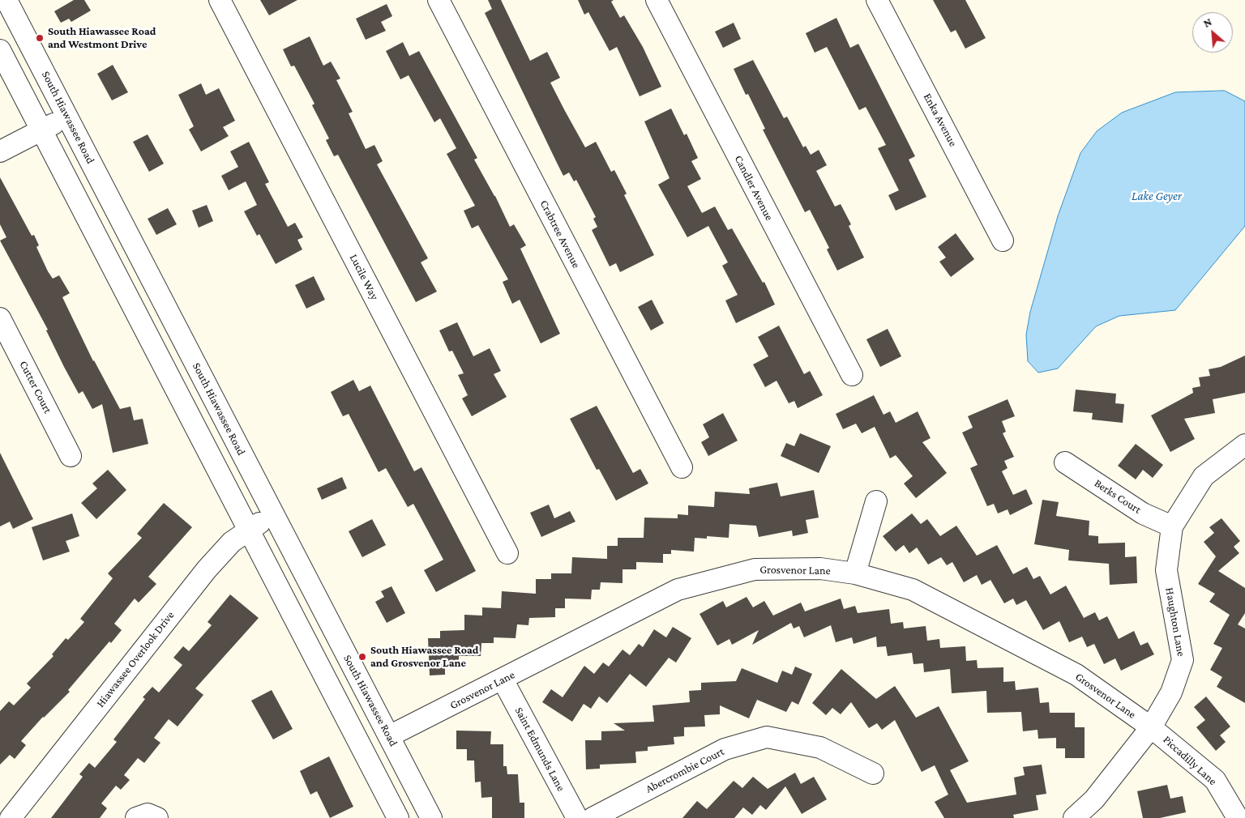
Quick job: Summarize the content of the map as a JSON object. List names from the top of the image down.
{
  "streets": {
    "street": [
      "South Hiawassee Road",
      "Enka Avenue",
      "Candler Avenue",
      "Crabtree Avenue",
      "Lucile Way",
      "Cutter Court",
      "Berks Court",
      "Grosvenor Lane",
      "Haughton Lane",
      "Hiawassee Overlook Drive",
      "Saint Edmunds Lane",
      "Piccadilly Lane",
      "Abercrombie Court"
    ]
  },
  "crossings": [
    ["South Hiawassee Road", "Grosvenor Lane"],
    ["South Hiawassee Road", "Hiawassee Overlook Drive"],
    ["Berks Court", "Haughton Lane"],
    ["Grosvenor Lane", "Haughton Lane"],
    ["Grosvenor Lane", "Saint Edmunds Lane"],
    ["Grosvenor Lane", "Piccadilly Lane"],
    ["Haughton Lane", "Piccadilly Lane"]
  ],
  "water": ["Lake Geyer"],
  "places": ["South Hiawassee Road and Westmont Drive", "South Hiawassee Road and Grosvenor Lane"],
  "north": "top left"
}
